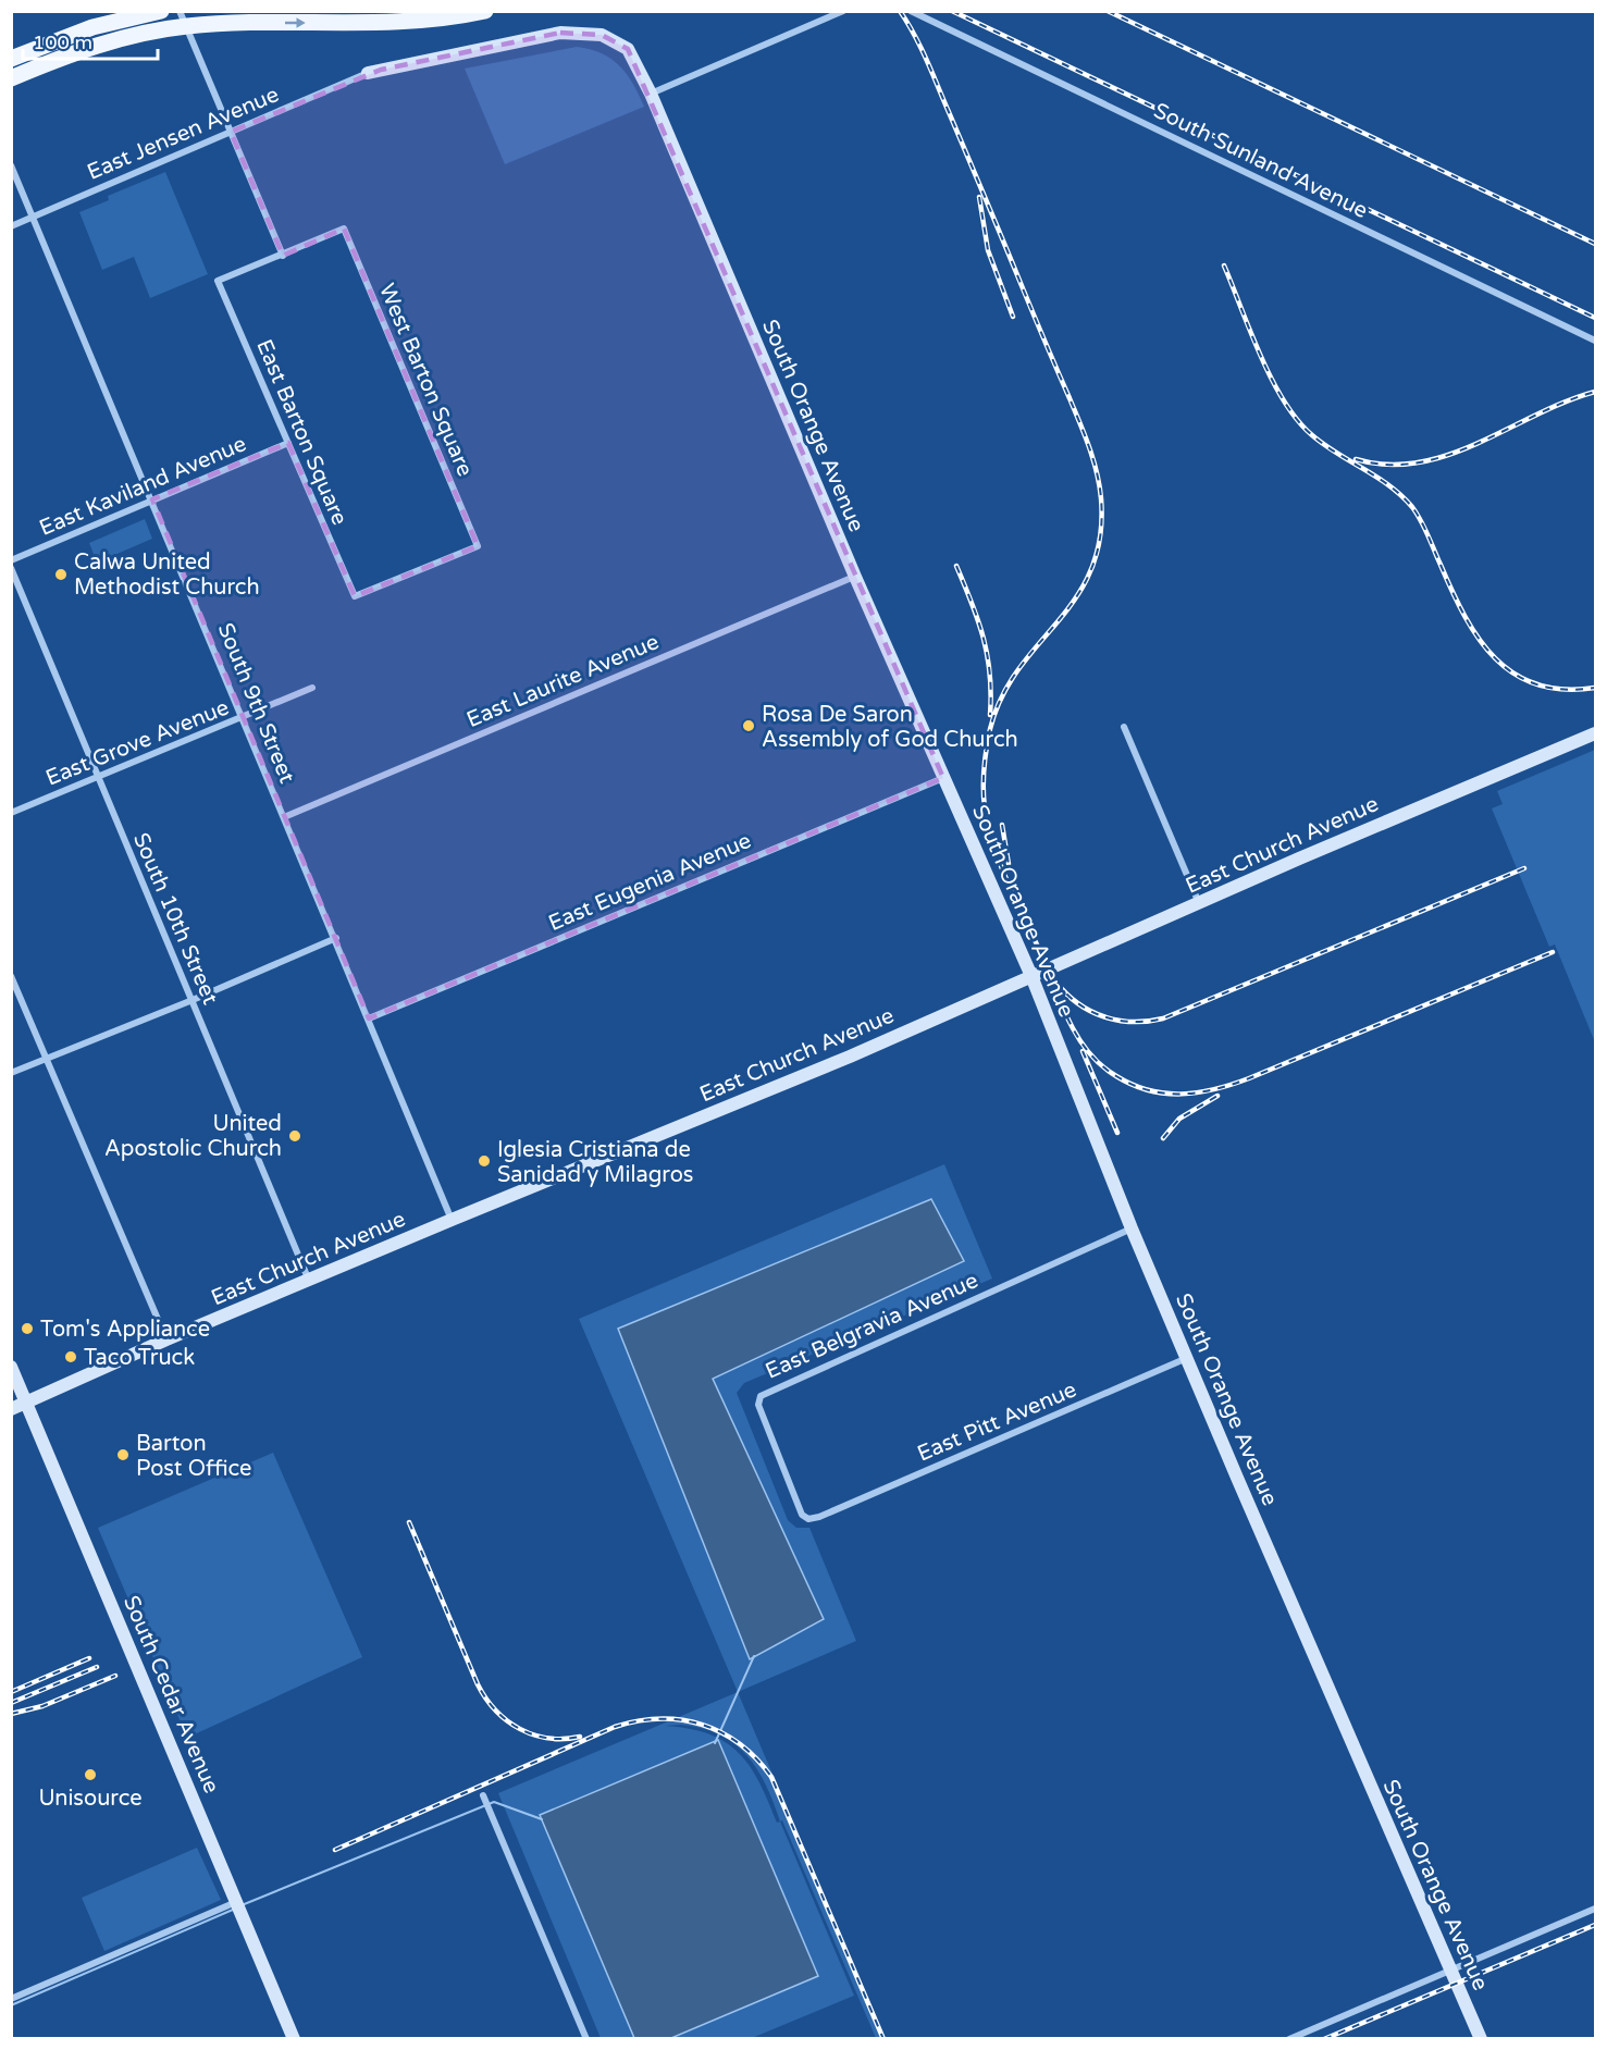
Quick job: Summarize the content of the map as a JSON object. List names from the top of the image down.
{
  "streets": {
    "main road": ["South Orange Avenue", "East Church Avenue", "South Cedar Avenue"],
    "street": [
      "East Jensen Avenue",
      "South Sunland Avenue",
      "West Barton Square",
      "East Barton Square",
      "East Kaviland Avenue",
      "East Laurite Avenue",
      "South 9th Street",
      "East Grove Avenue",
      "East Eugenia Avenue",
      "South 10th Street",
      "East Belgravia Avenue",
      "East Pitt Avenue"
    ]
  },
  "crossings": [
    ["East Jensen Avenue", "South Orange Avenue"],
    ["East Jensen Avenue", "South 9th Street"],
    ["West Barton Square", "East Barton Square"],
    ["South Orange Avenue", "East Laurite Avenue"],
    ["South Orange Avenue", "East Church Avenue"],
    ["South Orange Avenue", "East Eugenia Avenue"],
    ["South Orange Avenue", "East Belgravia Avenue"],
    ["South Orange Avenue", "East Pitt Avenue"],
    ["East Barton Square", "East Kaviland Avenue"],
    ["East Kaviland Avenue", "South 9th Street"],
    ["East Laurite Avenue", "South 9th Street"],
    ["South 9th Street", "East Grove Avenue"],
    ["South 9th Street", "East Church Avenue"],
    ["South 9th Street", "East Eugenia Avenue"],
    ["East Grove Avenue", "South 10th Street"],
    ["East Church Avenue", "South 10th Street"],
    ["East Church Avenue", "South Cedar Avenue"],
    ["East Belgravia Avenue", "East Pitt Avenue"]
  ],
  "places": [
    "Calwa United Methodist Church",
    "Rosa De Saron Assembly of God Church",
    "United Apostolic Church",
    "Iglesia Cristiana de Sanidad y Milagros",
    "Tom's Appliance",
    "Taco Truck",
    "Barton Post Office",
    "Unisource"
  ],
  "scale_bar": "100 m"
}
